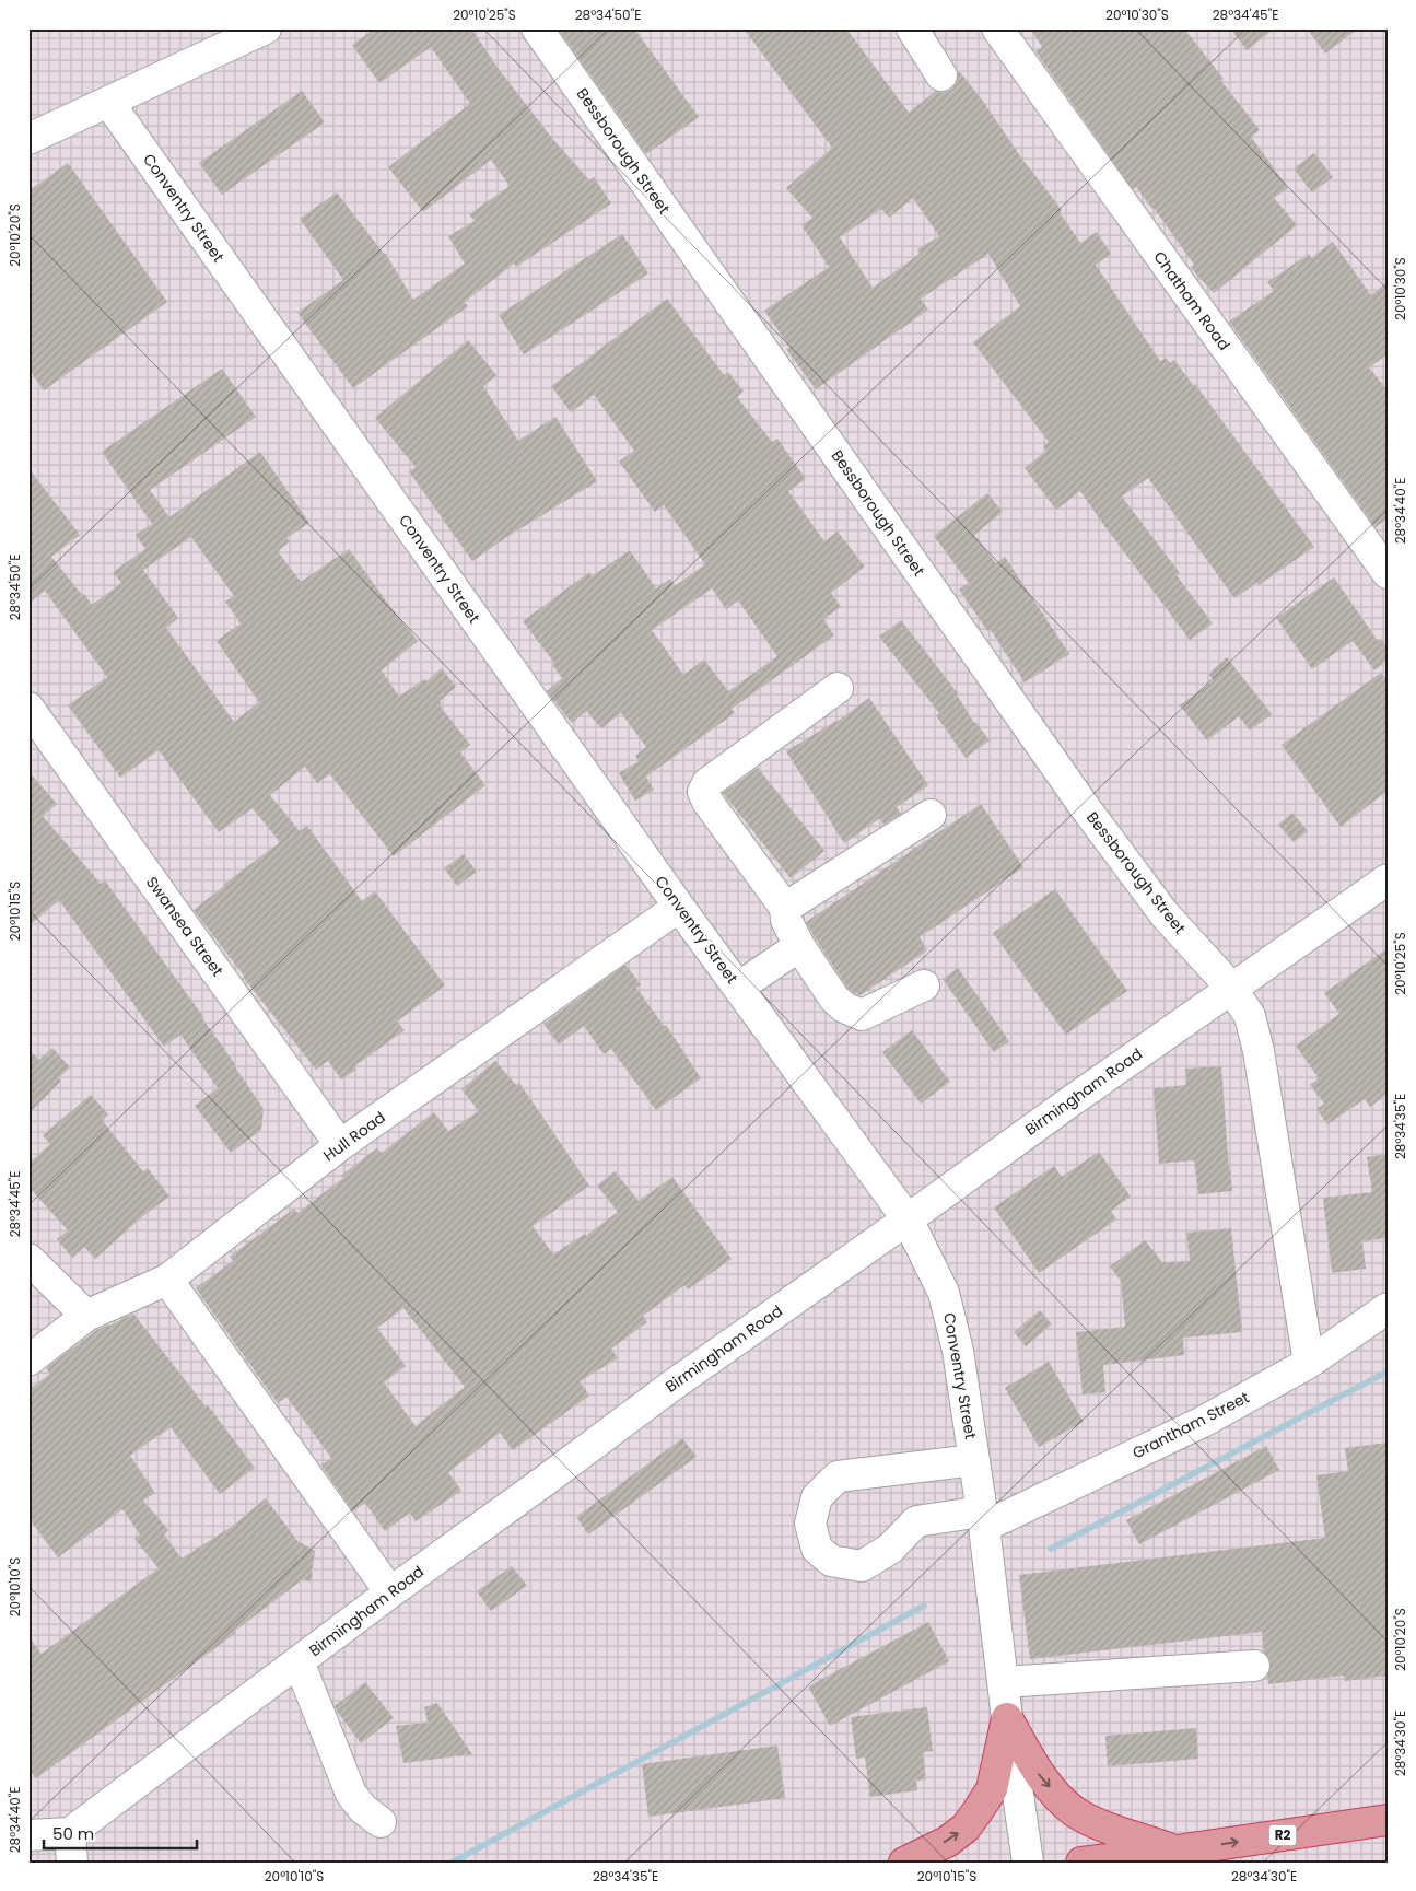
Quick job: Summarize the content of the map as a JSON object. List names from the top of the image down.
{
  "streets": {
    "highway": ["R2"],
    "street": [
      "Bessborough Street",
      "Conventry Street",
      "Chatham Road",
      "Swansea Street",
      "Birmingham Road",
      "Hull Road",
      "Grantham Street"
    ]
  },
  "crossings": [
    ["Bessborough Street", "Birmingham Road"],
    ["Bessborough Street", "Grantham Street"],
    ["Conventry Street", "Birmingham Road"],
    ["Conventry Street", "Hull Road"],
    ["Conventry Street", "Grantham Street"],
    ["Swansea Street", "Hull Road"]
  ],
  "scale_bar": "50 m",
  "coordinates": [
    "20°10'25\"S",
    "28°34'50\"E",
    "20°10'30\"S",
    "28°34'45\"E",
    "20°10'20\"S",
    "28°34'40\"E",
    "20°10'15\"S",
    "28°34'35\"E",
    "20°10'10\"S",
    "28°34'30\"E"
  ]
}
